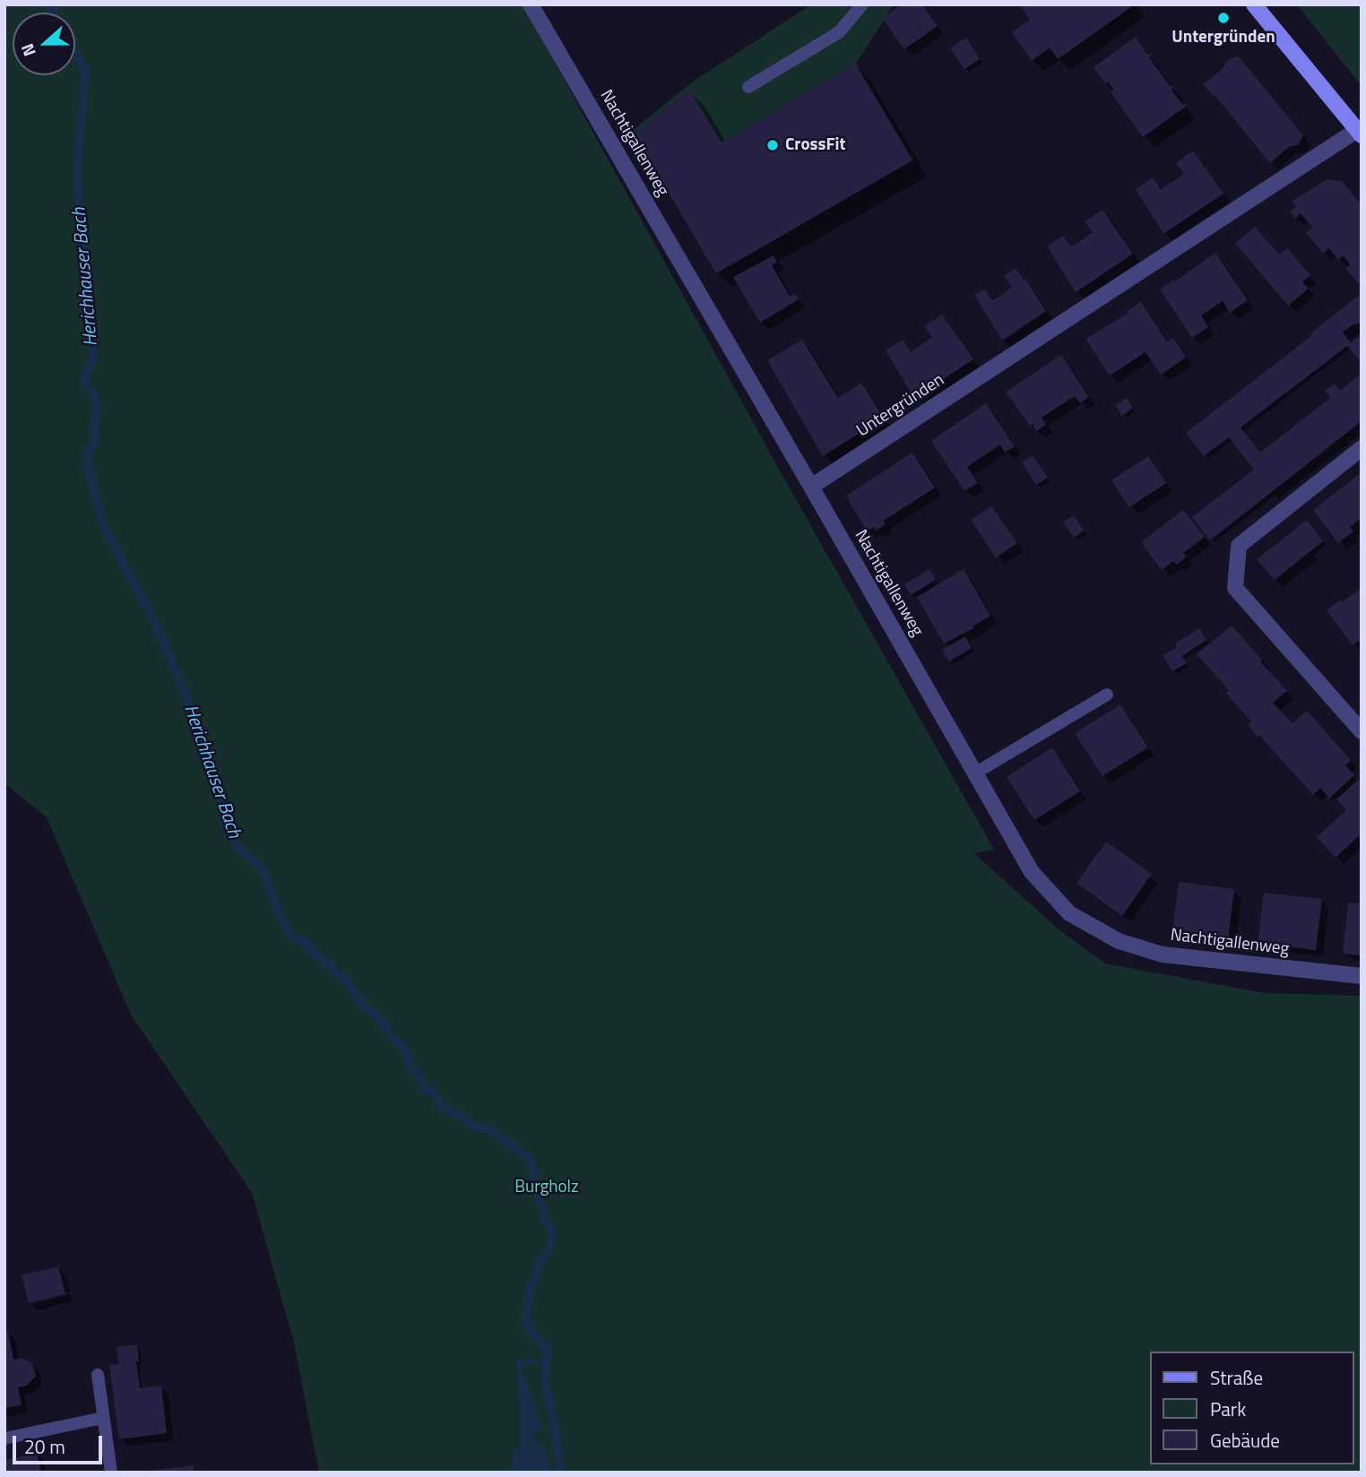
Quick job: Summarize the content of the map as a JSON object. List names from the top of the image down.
{
  "streets": {
    "street": ["Nachtigallenweg", "Untergründen"]
  },
  "crossings": [
    ["Nachtigallenweg", "Untergründen"]
  ],
  "water": ["Herichhauser Bach"],
  "parks": ["Burgholz"],
  "places": ["Untergründen", "CrossFit"],
  "legend": ["Straße", "Park", "Gebäude"],
  "scale_bar": "20 m",
  "north": "left"
}
